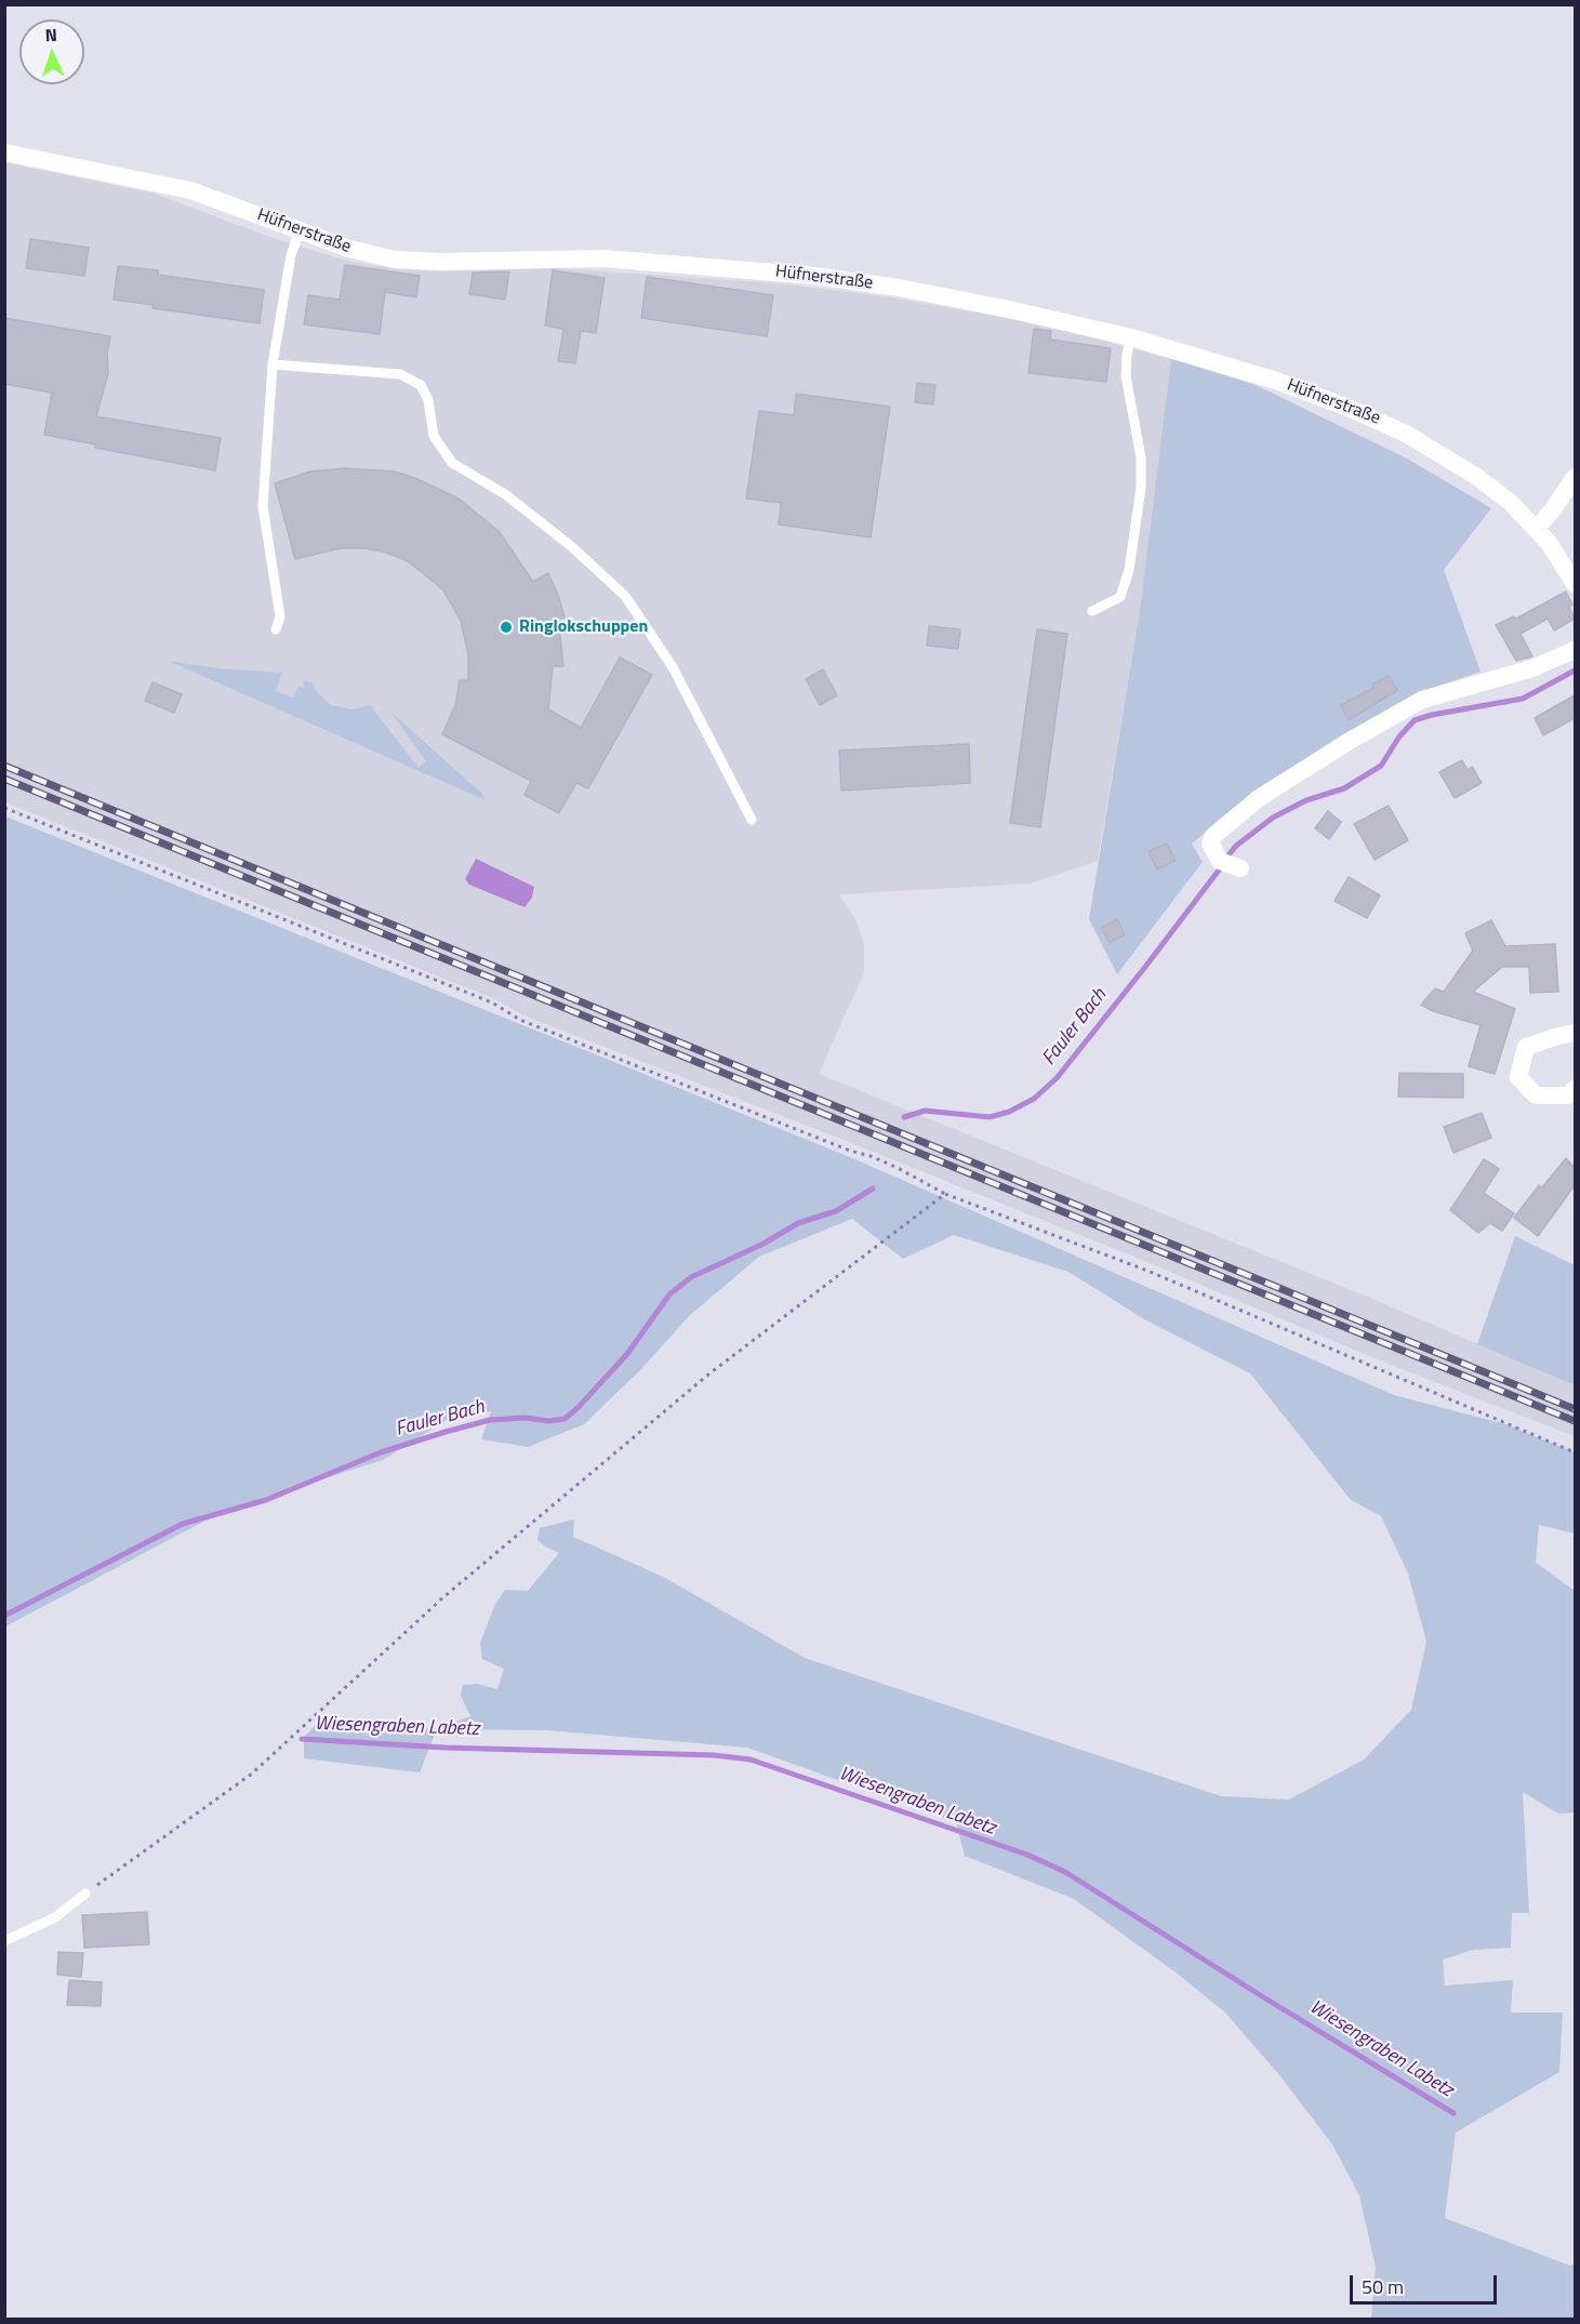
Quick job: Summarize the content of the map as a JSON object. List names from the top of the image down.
{
  "streets": {
    "street": ["Hüfnerstraße"]
  },
  "water": ["Fauler Bach", "Wiesengraben Labetz"],
  "places": ["Ringlokschuppen"],
  "scale_bar": "50 m",
  "north": "top"
}
